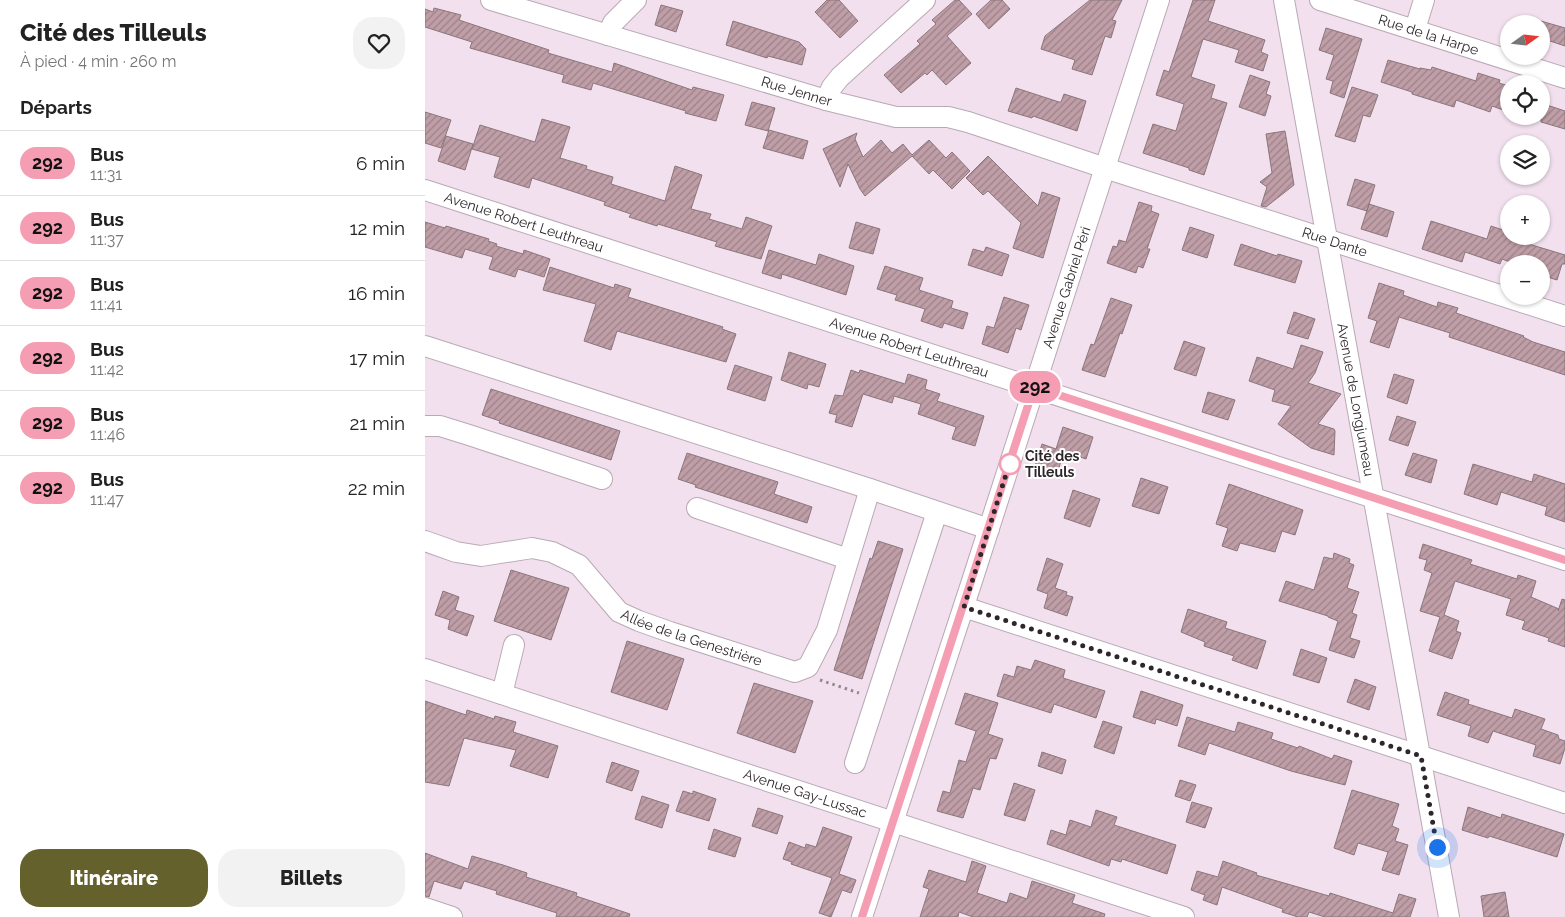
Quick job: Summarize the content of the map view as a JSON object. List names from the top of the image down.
{
  "streets": {
    "street": [
      "Rue de la Harpe",
      "Rue Jenner",
      "Avenue Robert Leuthreau",
      "Rue Dante",
      "Avenue Gabriel Péri",
      "Avenue de Longjumeau",
      "Allée de la Genestrière",
      "Avenue Gay-Lussac"
    ]
  },
  "crossings": [
    ["Rue Jenner", "Rue Dante"],
    ["Rue Jenner", "Avenue Gabriel Péri"],
    ["Avenue Robert Leuthreau", "Avenue Gabriel Péri"],
    ["Avenue Robert Leuthreau", "Avenue de Longjumeau"],
    ["Rue Dante", "Avenue Gabriel Péri"],
    ["Rue Dante", "Avenue de Longjumeau"],
    ["Avenue Gabriel Péri", "Avenue Gay-Lussac"]
  ],
  "places": ["Cité des Tilleuls"],
  "lines": ["bus line 292"],
  "north": "right",
  "page": {
    "heading": [
      ["Cité des Tilleuls", "À pied · 4 min · 260 m"],
      "Départs"
    ],
    "on_map": "292",
    "map_buttons": ["+", "−"],
    "list": [
      {
        "mark": "292",
        "name": "Bus",
        "note": "11:31",
        "value": "6 min"
      },
      {
        "mark": "292",
        "name": "Bus",
        "note": "11:37",
        "value": "12 min"
      },
      {
        "mark": "292",
        "name": "Bus",
        "note": "11:41",
        "value": "16 min"
      },
      {
        "mark": "292",
        "name": "Bus",
        "note": "11:42",
        "value": "17 min"
      },
      {
        "mark": "292",
        "name": "Bus",
        "note": "11:46",
        "value": "21 min"
      },
      {
        "mark": "292",
        "name": "Bus",
        "note": "11:47",
        "value": "22 min"
      }
    ],
    "buttons": ["Itinéraire", "Billets"]
  }
}
